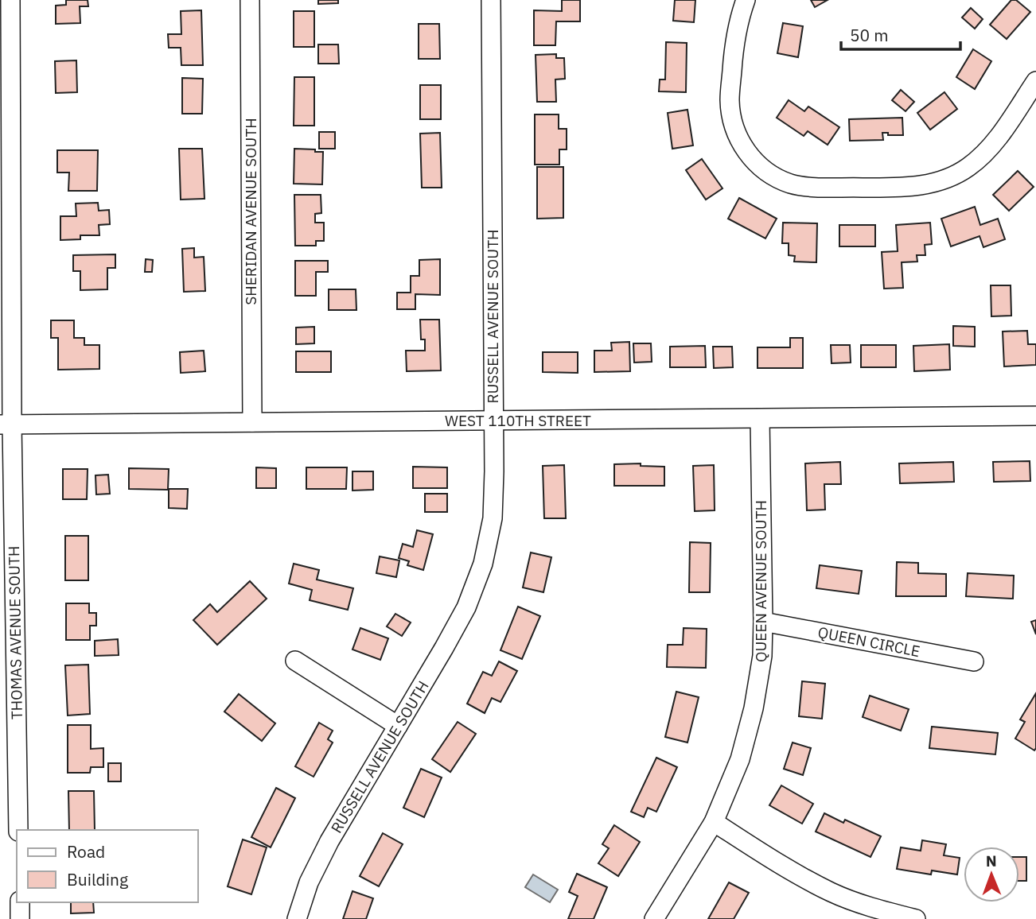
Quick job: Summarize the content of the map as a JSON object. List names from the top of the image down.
{
  "streets": {
    "street": [
      "SHERIDAN AVENUE SOUTH",
      "RUSSELL AVENUE SOUTH",
      "WEST 110TH STREET",
      "QUEEN AVENUE SOUTH",
      "THOMAS AVENUE SOUTH",
      "QUEEN CIRCLE"
    ]
  },
  "crossings": [
    ["SHERIDAN AVENUE SOUTH", "WEST 110TH STREET"],
    ["RUSSELL AVENUE SOUTH", "WEST 110TH STREET"],
    ["WEST 110TH STREET", "QUEEN AVENUE SOUTH"],
    ["WEST 110TH STREET", "THOMAS AVENUE SOUTH"],
    ["QUEEN AVENUE SOUTH", "QUEEN CIRCLE"]
  ],
  "legend": ["Road", "Building"],
  "scale_bar": "50 m",
  "north": "top"
}
